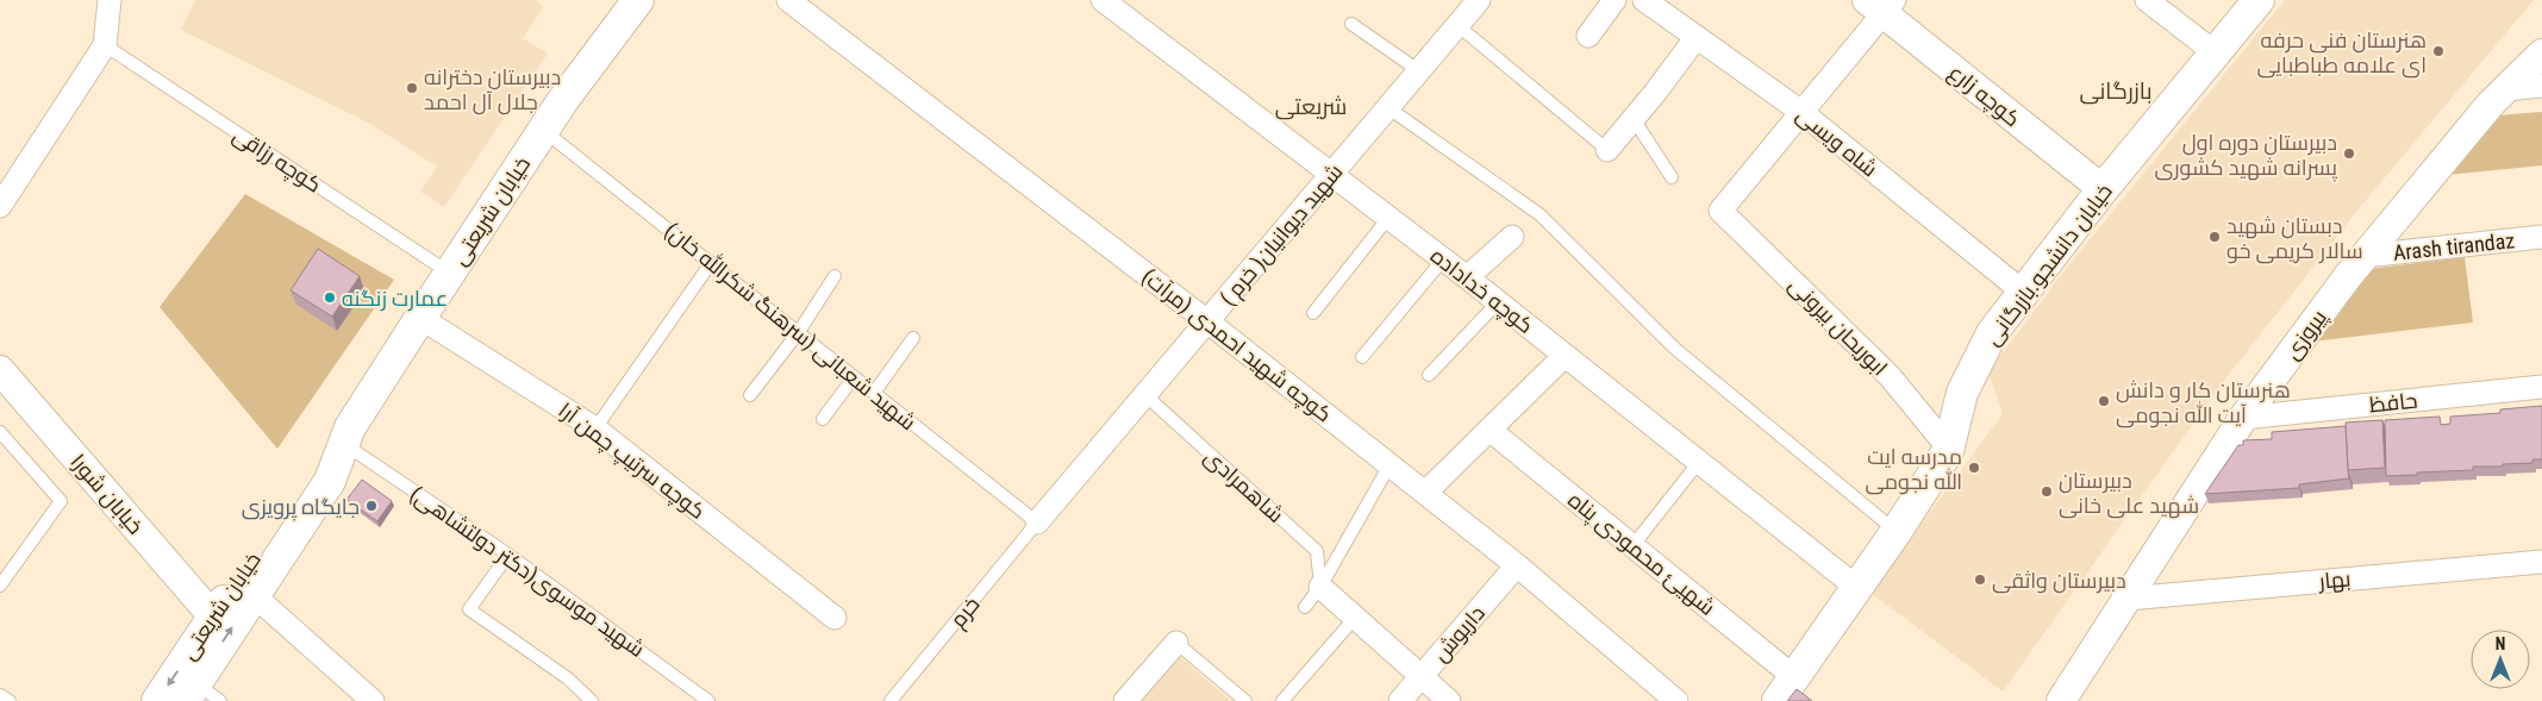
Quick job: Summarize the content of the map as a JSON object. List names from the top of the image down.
{
  "streets": {
    "main road": ["خیابان شریعتی", "خیابان دانشجو.بازرگانی"],
    "street": [
      "کوچه زارع",
      "شاه ویسی",
      "شهید دیوانیان( خرم )",
      "Arash tirandaz",
      "کوچه خداداده",
      "ابوریحان بیرونی",
      "پیروزی",
      "کوچه شهید احمدی (مرآت)",
      "حافظ",
      "کوچه سرتیپ چمن آرا",
      "خیابان شورا",
      "شهیئ محمودی پناه",
      "بهار",
      "داریوش"
    ],
    "lane": [
      "کوچه رزاقی",
      "شهید شعبانی (سرهنگ شکرالله خان)",
      "شاهمرادی",
      "شهید موسوی(دکتر دولتشاهی)",
      "خرم"
    ]
  },
  "crossings": [
    ["کوچه زارع", "خیابان دانشجو.بازرگانی"],
    ["شاه ویسی", "خیابان دانشجو.بازرگانی"],
    ["شاه ویسی", "ابوریحان بیرونی"],
    ["کوچه رزاقی", "خیابان شریعتی"],
    ["خیابان شریعتی", "شهید شعبانی (سرهنگ شکرالله خان)"],
    ["خیابان شریعتی", "کوچه سرتیپ چمن آرا"],
    ["خیابان شریعتی", "خیابان شورا"],
    ["خیابان شریعتی", "شهید موسوی(دکتر دولتشاهی)"],
    ["شهید دیوانیان( خرم )", "کوچه خداداده"],
    ["شهید دیوانیان( خرم )", "شهید شعبانی (سرهنگ شکرالله خان)"],
    ["شهید دیوانیان( خرم )", "کوچه شهید احمدی (مرآت)"],
    ["شهید دیوانیان( خرم )", "شاهمرادی"],
    ["شهید دیوانیان( خرم )", "خرم"],
    ["Arash tirandaz", "پیروزی"],
    ["خیابان دانشجو.بازرگانی", "کوچه خداداده"],
    ["خیابان دانشجو.بازرگانی", "ابوریحان بیرونی"],
    ["خیابان دانشجو.بازرگانی", "شهیئ محمودی پناه"],
    ["شهید شعبانی (سرهنگ شکرالله خان)", "خرم"],
    ["پیروزی", "حافظ"],
    ["پیروزی", "بهار"],
    ["کوچه شهید احمدی (مرآت)", "داریوش"]
  ],
  "districts": ["بازرگانی", "شریعتی"],
  "places": [
    "هنرستان فنی حرفه ای علامه طباطبایی",
    "دبیرستان دخترانه جلال آل احمد",
    "دبیرستان دوره اول پسرانه شهید کشوری",
    "دبستان شهید سالار کریمی خو",
    "عمارت زنگنه",
    "هنرستان کار و دانش آیت الله نجومی",
    "مدرسه ایت الله نجومی",
    "دبیرستان شهید علی خانی",
    "جایگاه پرویزی",
    "دبیرستان واثقی"
  ],
  "north": "top"
}
